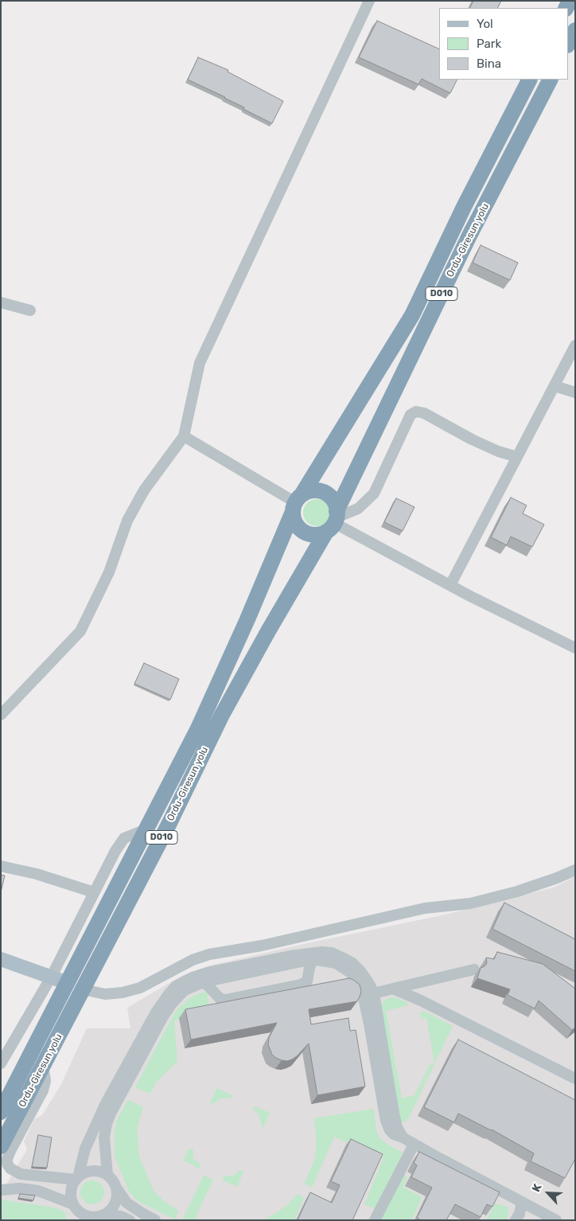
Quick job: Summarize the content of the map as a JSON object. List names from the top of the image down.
{
  "streets": {
    "highway": ["Ordu-Giresun yolu", "D010"]
  },
  "legend": ["Yol", "Park", "Bina"],
  "north": "top left"
}
